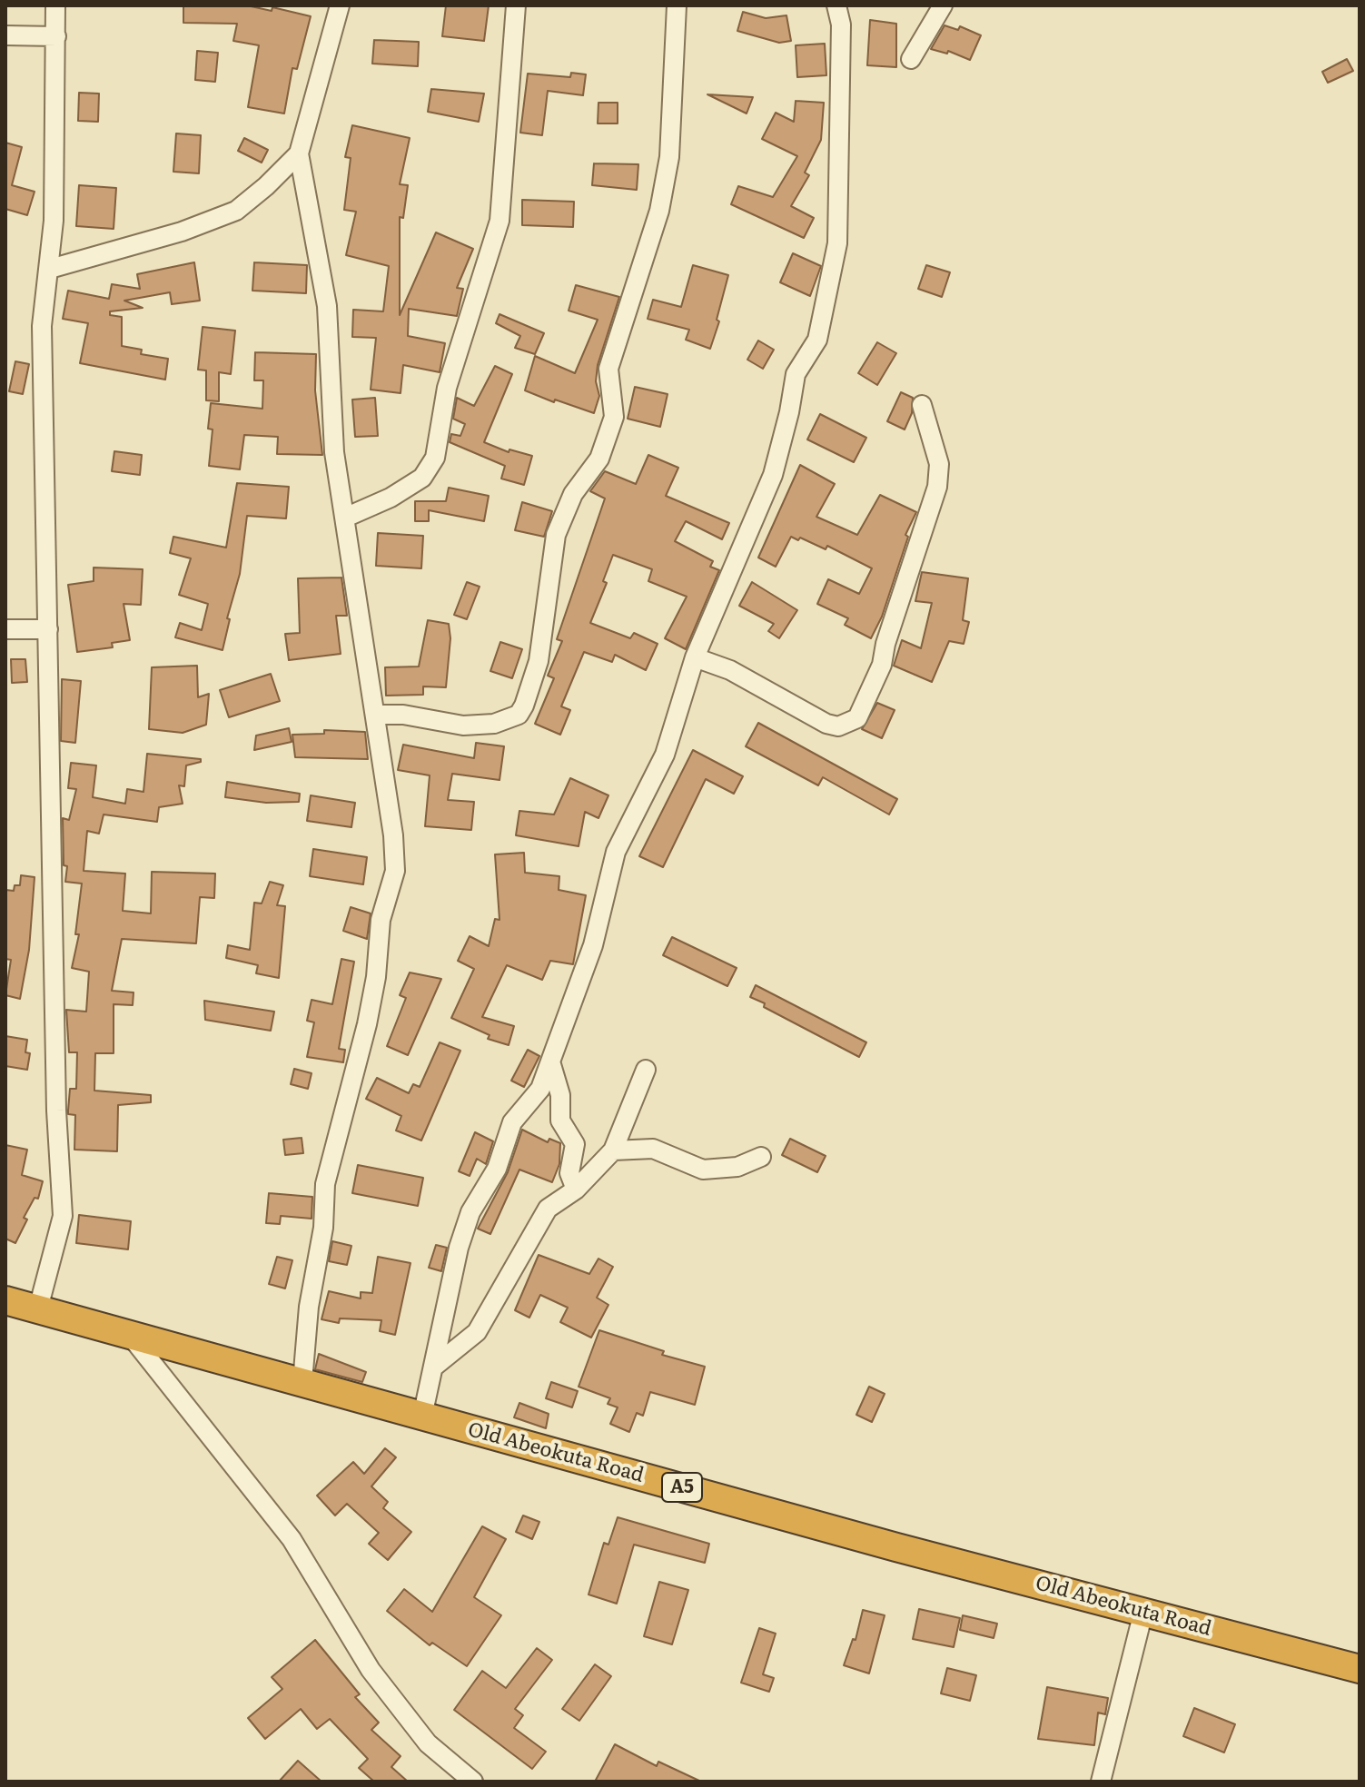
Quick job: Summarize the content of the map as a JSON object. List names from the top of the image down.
{
  "streets": {
    "highway": ["Old Abeokuta Road", "A5"]
  }
}
